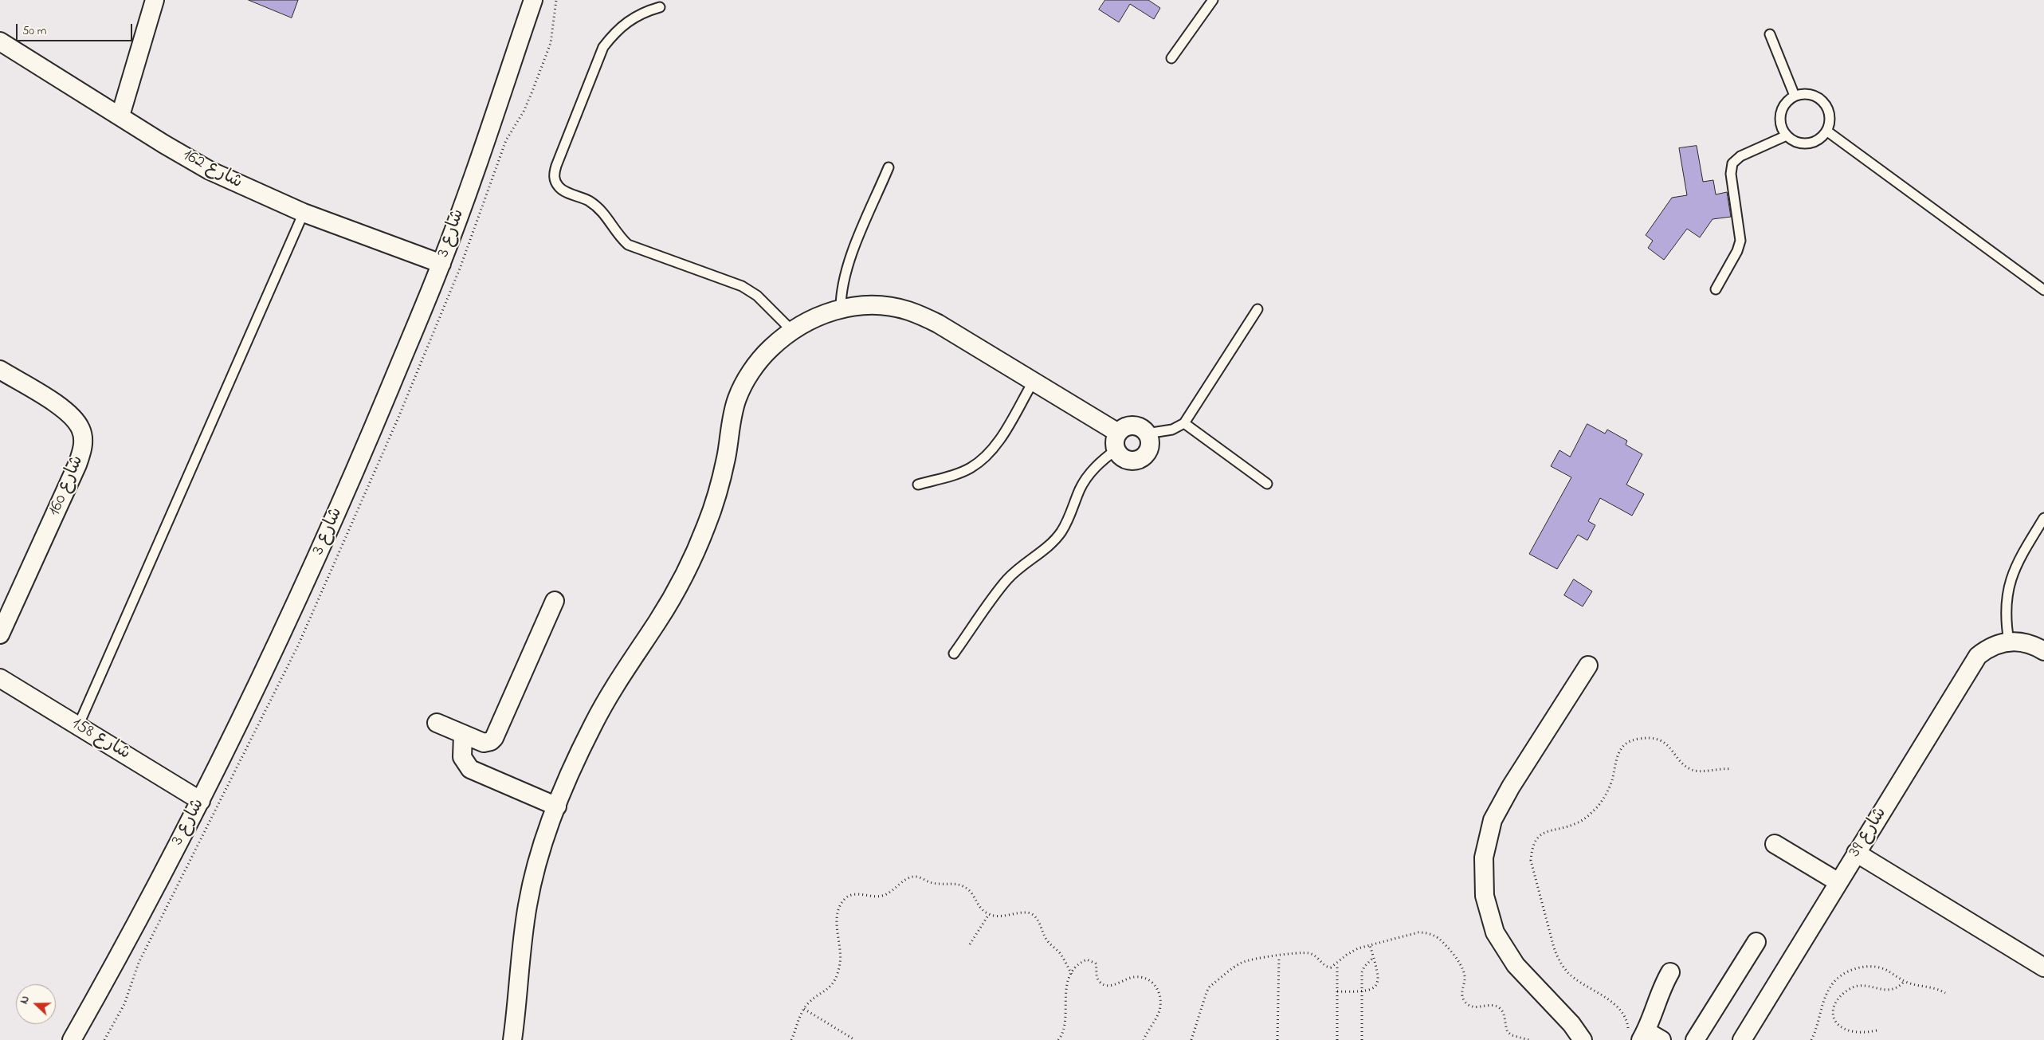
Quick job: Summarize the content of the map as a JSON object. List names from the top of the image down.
{
  "streets": {
    "street": [
      "شارع 162",
      "شارع 3",
      "شارع 160",
      "شارع 158",
      "شارع 39"
    ]
  },
  "crossings": [
    ["شارع 162", "شارع 3"],
    ["شارع 3", "شارع 158"]
  ],
  "scale_bar": "50 m",
  "north": "left"
}
